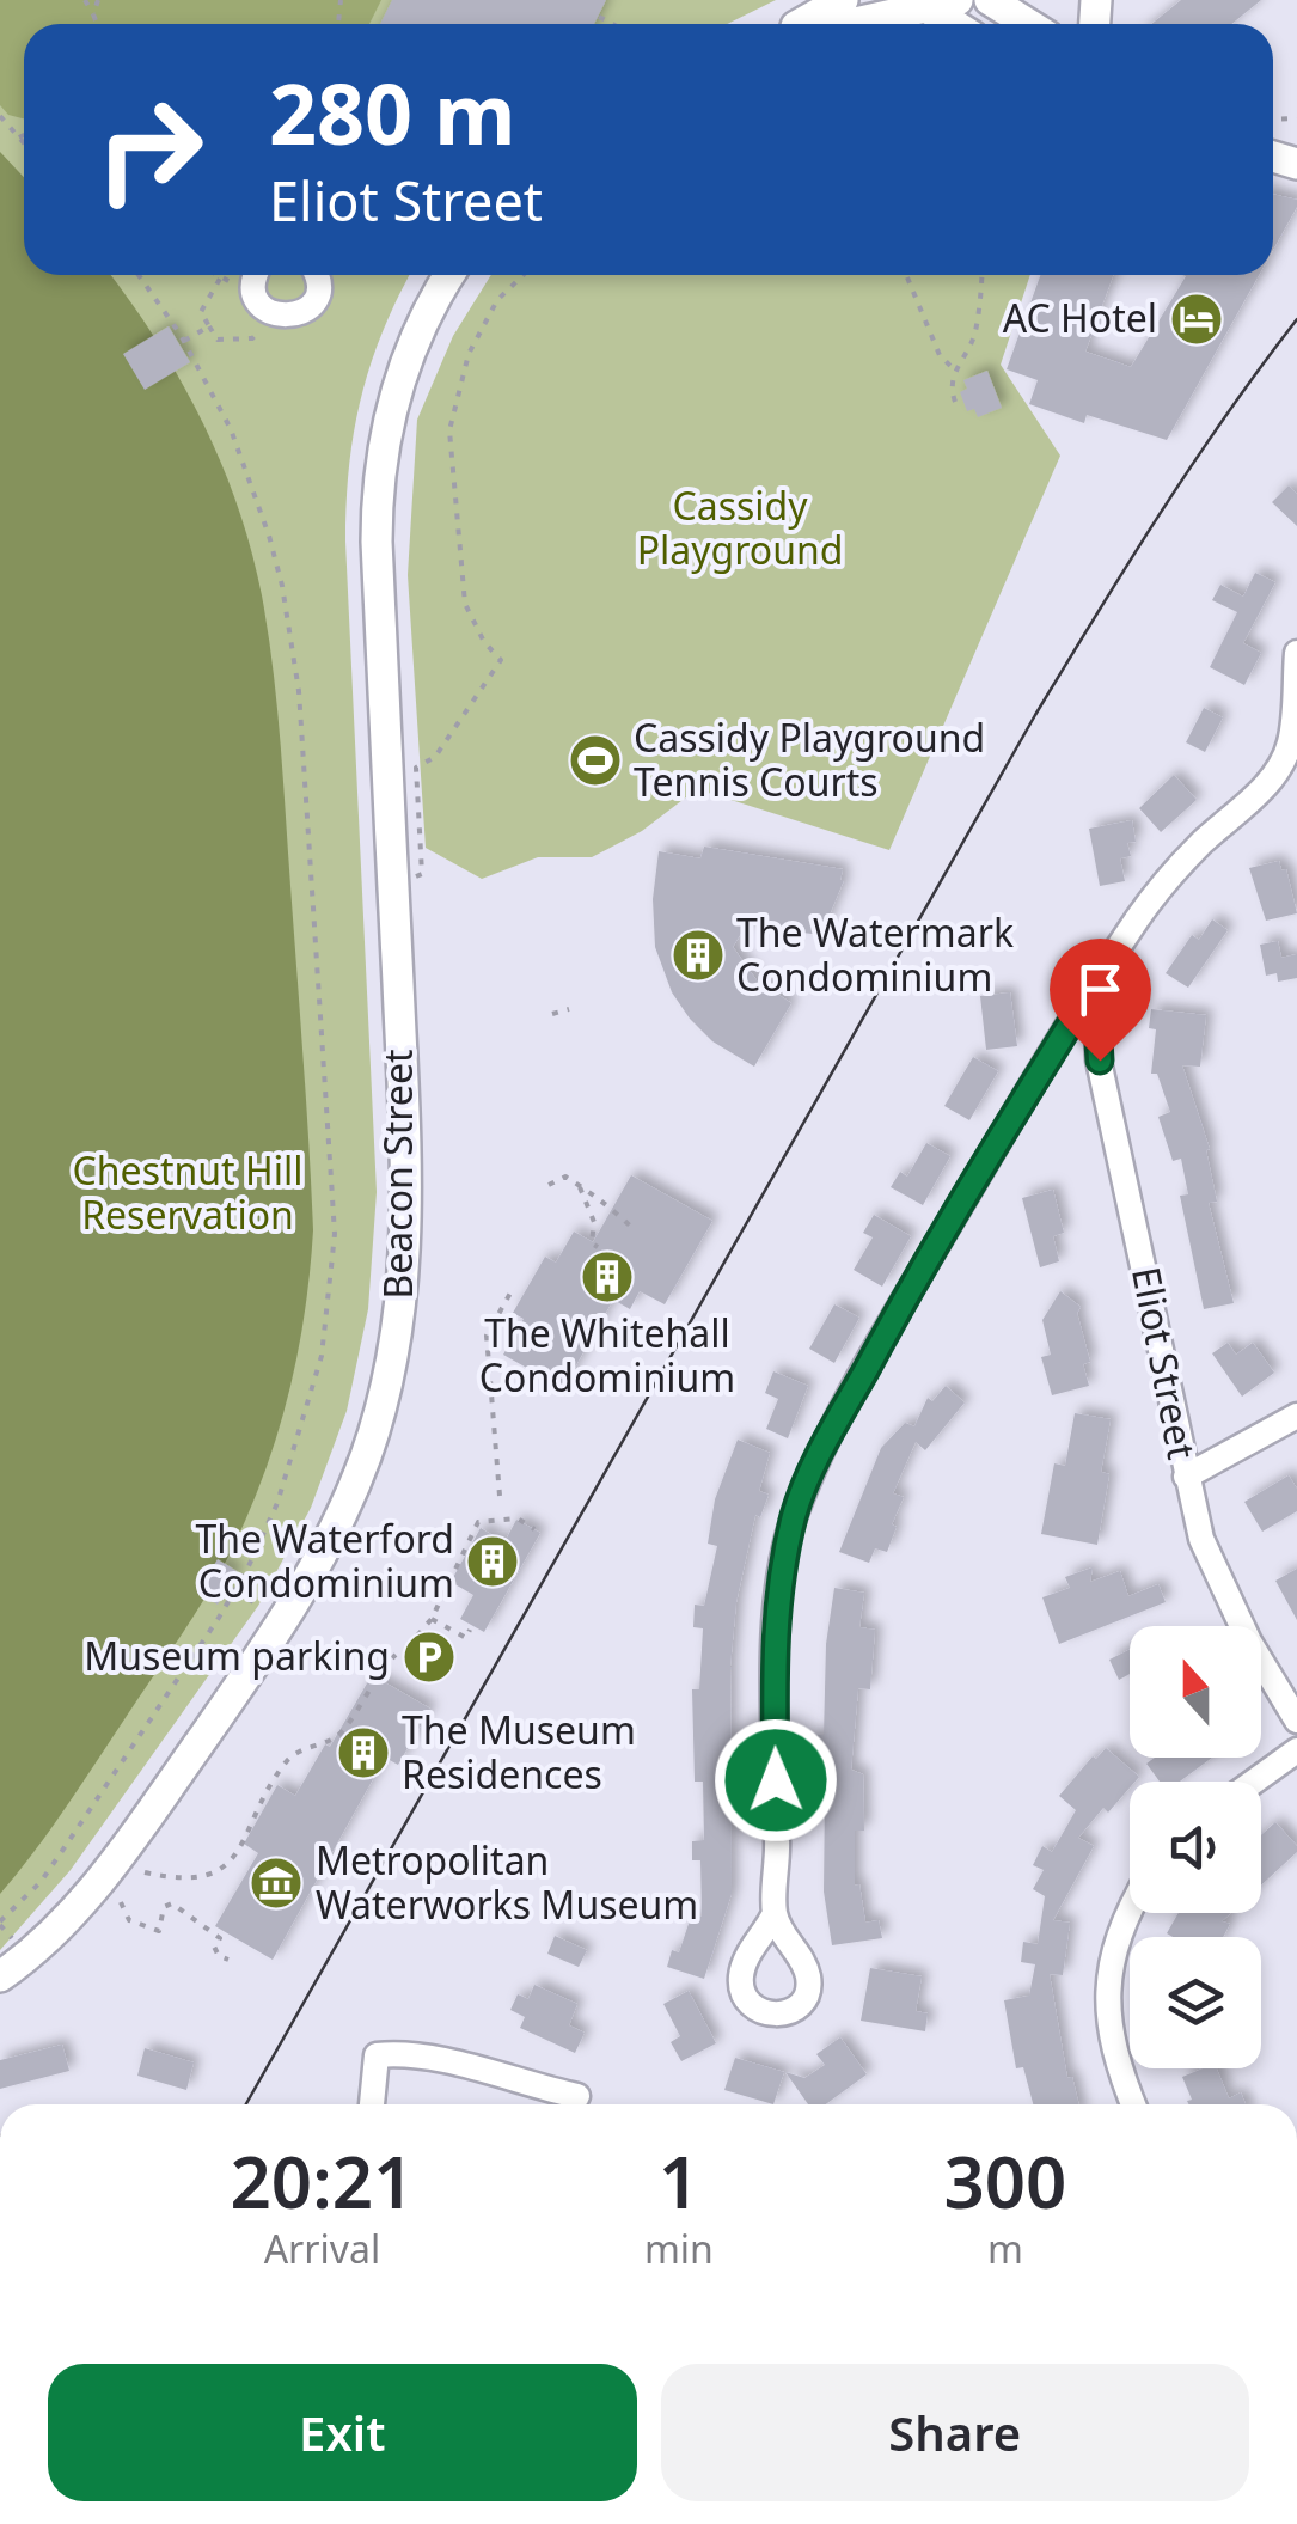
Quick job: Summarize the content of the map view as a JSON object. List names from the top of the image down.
{
  "streets": {
    "main road": ["Beacon Street"],
    "street": ["Eliot Street"]
  },
  "parks": ["Cassidy Playground", "Chestnut Hill Reservation"],
  "places": {
    "hotel": ["AC Hotel"],
    "sports": ["Cassidy Playground Tennis Courts"],
    "building": [
      "The Watermark Condominium",
      "The Whitehall Condominium",
      "The Waterford Condominium",
      "The Museum Residences"
    ],
    "parking": ["Museum parking"],
    "museum": ["Metropolitan Waterworks Museum"]
  },
  "north": "top",
  "page": {
    "turn": ["280 m", "Eliot Street"],
    "eta": [
      "20:21",
      "Arrival",
      "1",
      "min",
      "300",
      "m"
    ],
    "buttons": ["Exit", "Share"]
  }
}
